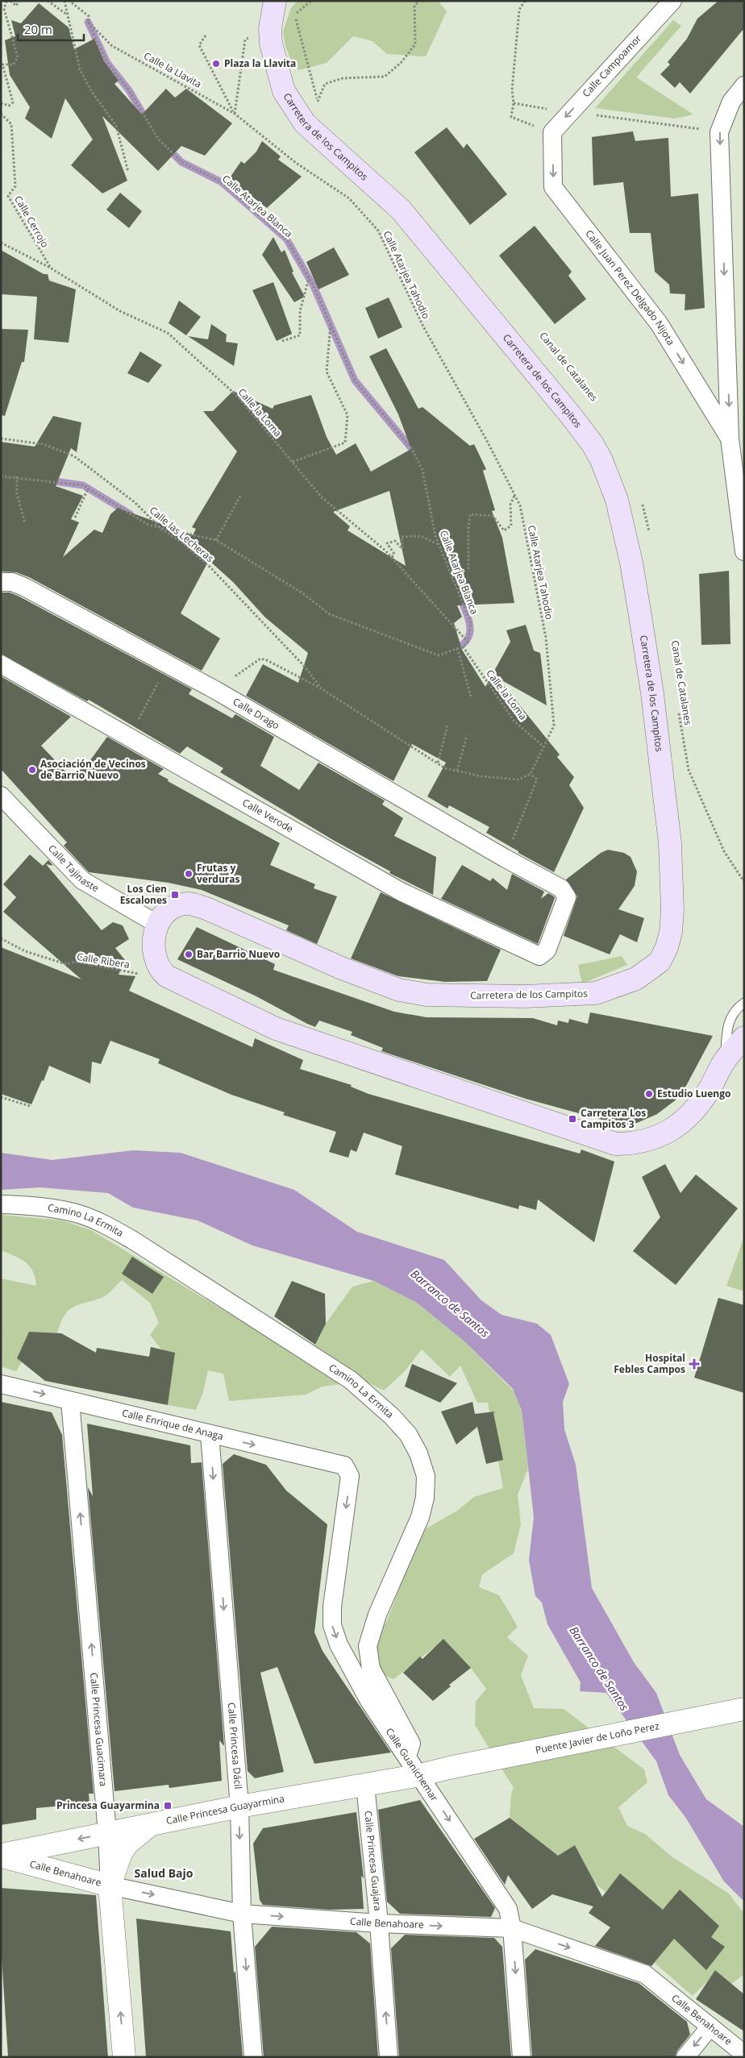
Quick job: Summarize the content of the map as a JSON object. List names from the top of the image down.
{
  "streets": {
    "main road": ["Carretera de los Campitos"],
    "street": [
      "Calle Campoamor",
      "Calle Juan Perez Delgado Nijota",
      "Calle Drago",
      "Calle Verode",
      "Calle Tajinaste",
      "Camino La Ermita",
      "Calle Enrique de Anaga",
      "Calle Princesa Guacimara",
      "Puente Javier de Loño Perez",
      "Calle Princesa Dácil",
      "Calle Guanichemar",
      "Calle Princesa Guayarmina",
      "Calle Princesa Guajara",
      "Calle Benahoare"
    ],
    "path": [
      "Calle la Llavita",
      "Calle Atarjea Blanca",
      "Calle Cerrojo",
      "Calle Atarjea Tahodio",
      "Canal de Catalanes",
      "Calle la Loma",
      "Calle las Lecheras",
      "Calle Ribera"
    ]
  },
  "crossings": [
    ["Calle Campoamor", "Calle Juan Perez Delgado Nijota"],
    ["Calle la Llavita", "Calle Atarjea Blanca"],
    ["Calle la Llavita", "Calle Atarjea Tahodio"],
    ["Carretera de los Campitos", "Calle Tajinaste"],
    ["Calle Atarjea Blanca", "Calle la Loma"],
    ["Calle Cerrojo", "Calle la Loma"],
    ["Calle Atarjea Tahodio", "Calle la Loma"],
    ["Calle Drago", "Calle Verode"],
    ["Camino La Ermita", "Calle Guanichemar"],
    ["Calle Enrique de Anaga", "Calle Princesa Guacimara"],
    ["Calle Enrique de Anaga", "Calle Princesa Dácil"],
    ["Calle Enrique de Anaga", "Calle Guanichemar"],
    ["Calle Princesa Guacimara", "Calle Princesa Guayarmina"],
    ["Calle Princesa Guacimara", "Calle Benahoare"],
    ["Puente Javier de Loño Perez", "Calle Princesa Guayarmina"],
    ["Calle Princesa Dácil", "Calle Princesa Guayarmina"],
    ["Calle Princesa Dácil", "Calle Benahoare"],
    ["Calle Guanichemar", "Calle Princesa Guayarmina"],
    ["Calle Guanichemar", "Calle Benahoare"],
    ["Calle Princesa Guayarmina", "Calle Princesa Guajara"],
    ["Calle Princesa Guayarmina", "Calle Benahoare"],
    ["Calle Princesa Guajara", "Calle Benahoare"]
  ],
  "one_way": [
    "Calle Campoamor",
    "Calle Juan Perez Delgado Nijota",
    "Calle Enrique de Anaga",
    "Calle Princesa Guacimara",
    "Calle Princesa Dácil",
    "Calle Guanichemar",
    "Calle Princesa Guajara",
    "Calle Benahoare"
  ],
  "districts": ["Salud Bajo"],
  "water": ["Barranco de Santos"],
  "places": {
    "other": [
      "Plaza la Llavita",
      "Asociación de Vecinos de Barrio Nuevo",
      "Frutas y verduras",
      "Bar Barrio Nuevo",
      "Estudio Luengo"
    ],
    "transit": ["Los Cien Escalones", "Carretera Los Campitos 3", "Princesa Guayarmina"],
    "health": ["Hospital Febles Campos"]
  },
  "scale_bar": "20 m"
}
